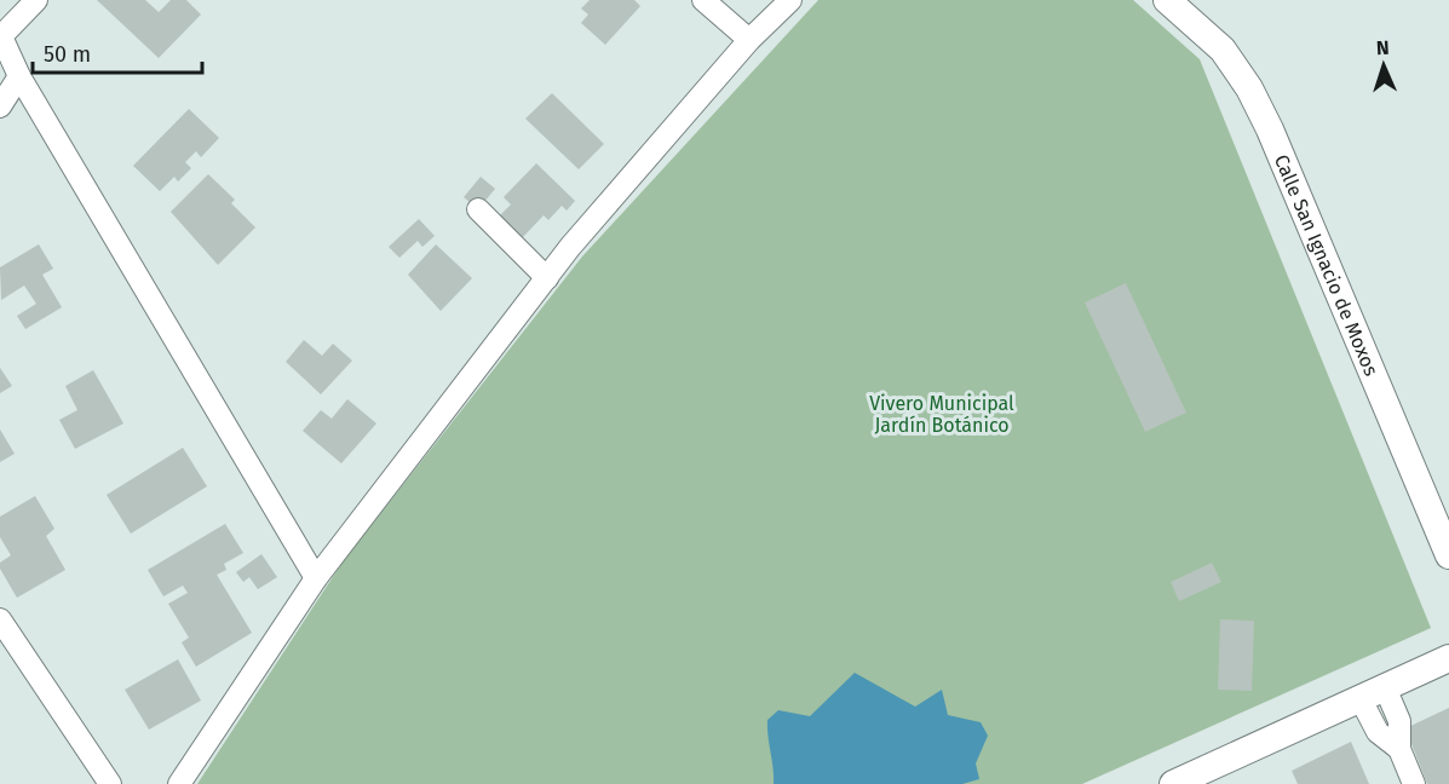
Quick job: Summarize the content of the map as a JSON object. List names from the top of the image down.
{
  "streets": {
    "street": ["Calle San Ignacio de Moxos"]
  },
  "parks": ["Vivero Municipal Jardín Botánico"],
  "scale_bar": "50 m",
  "north": "top"
}
